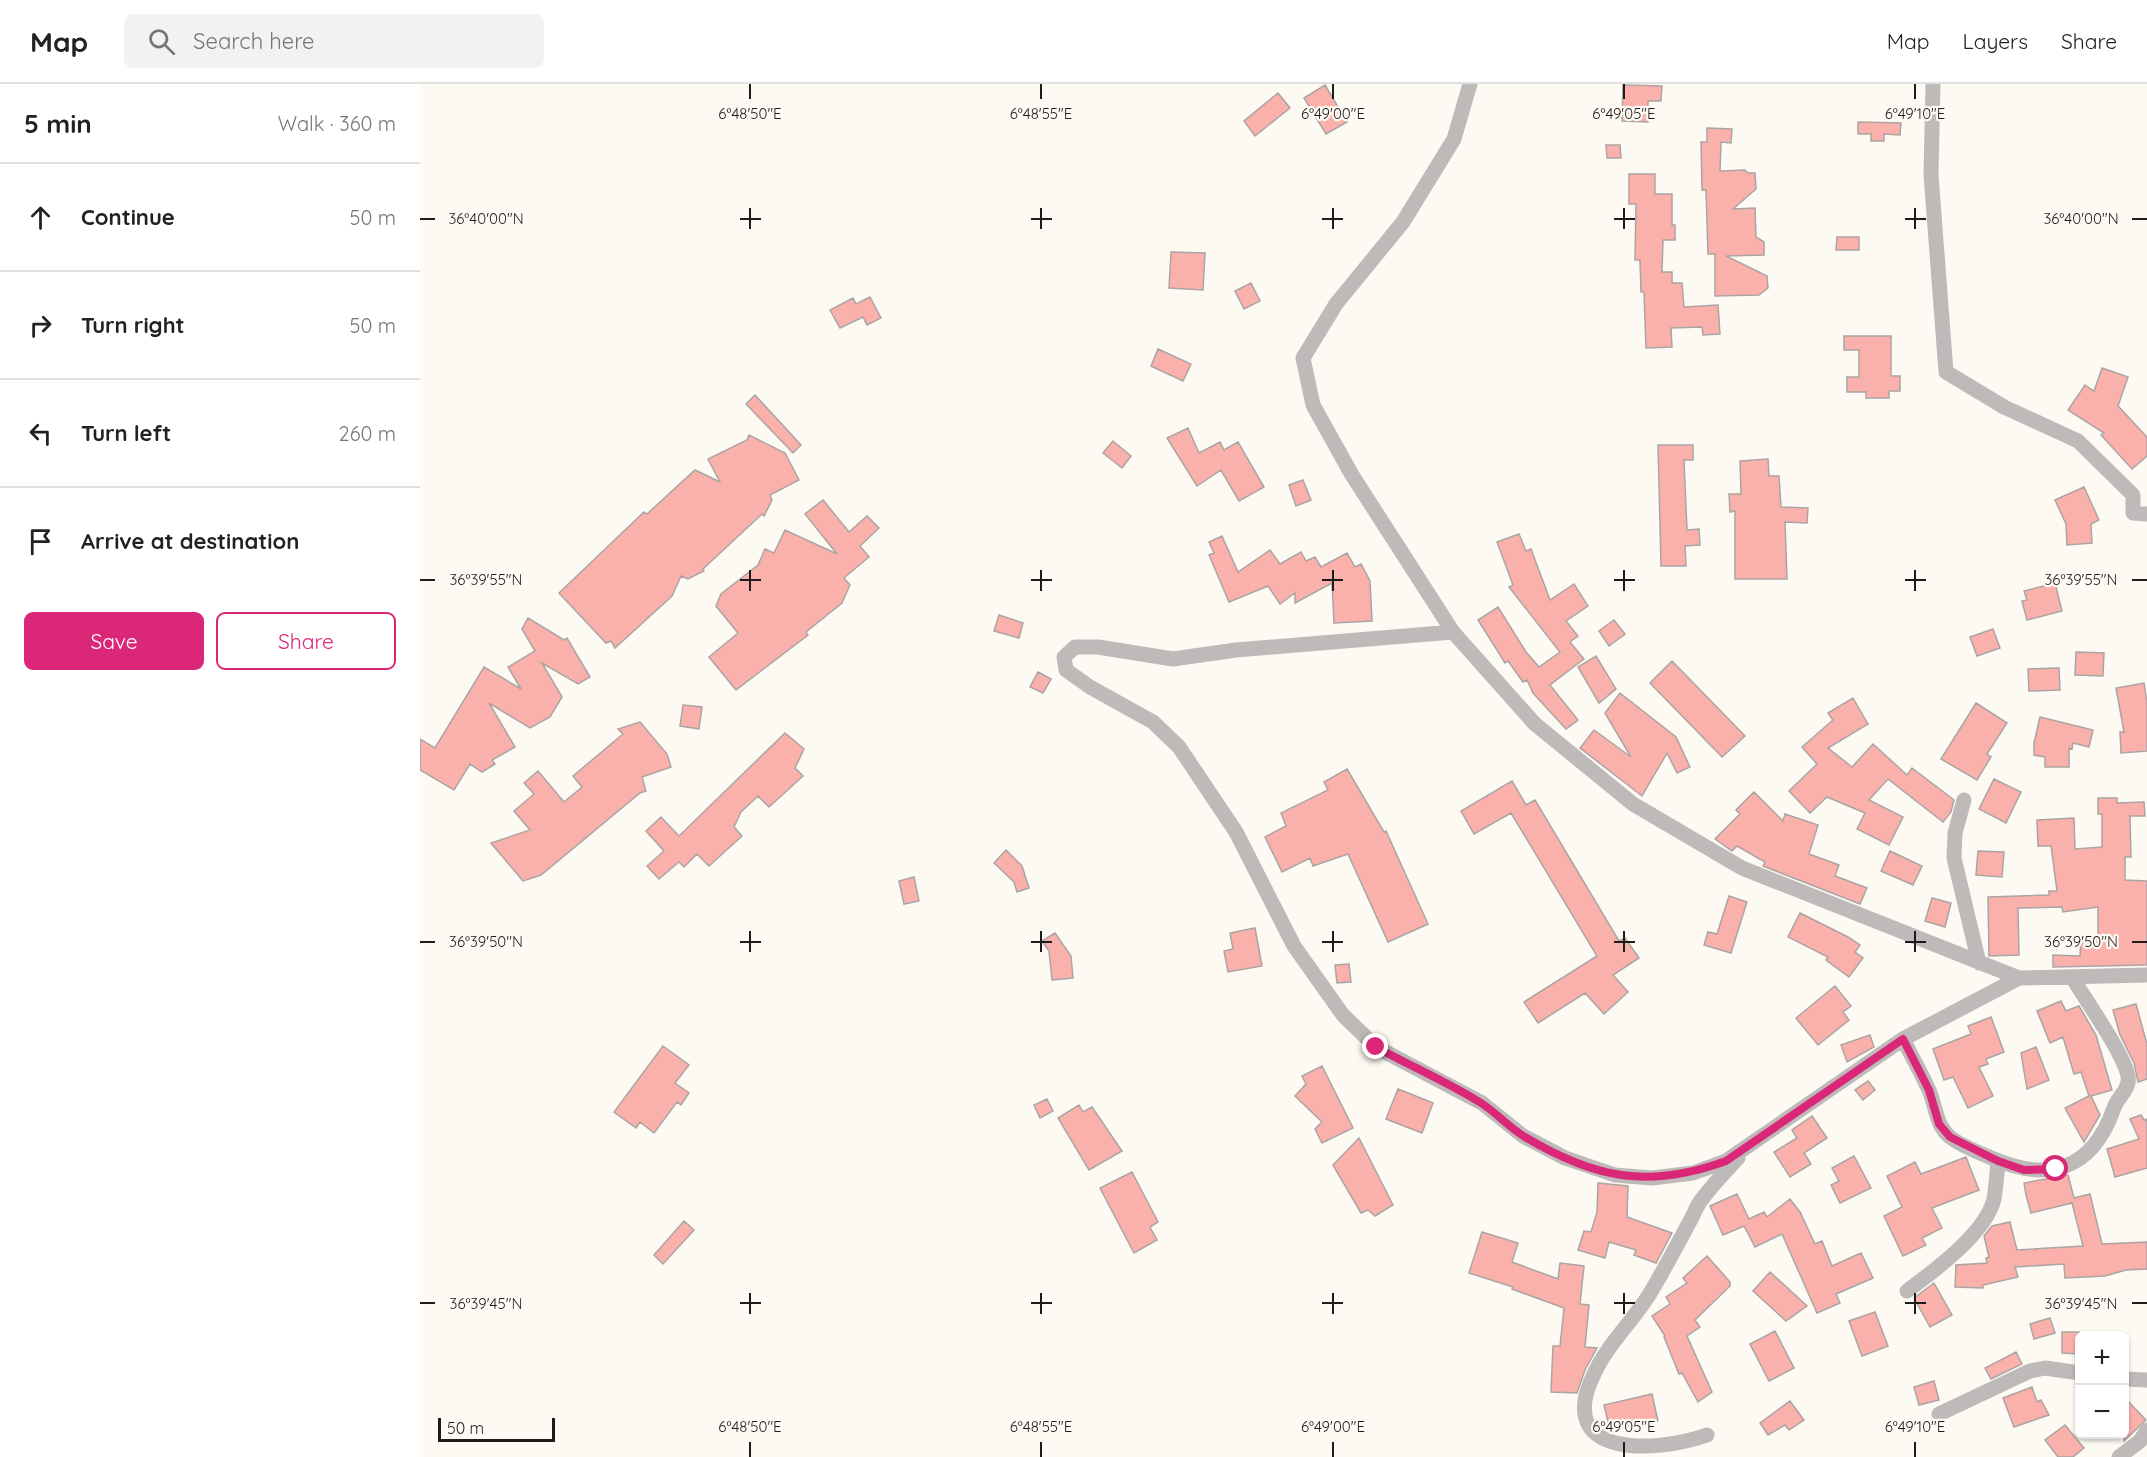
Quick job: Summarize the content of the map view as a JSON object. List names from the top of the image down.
{
  "scale_bar": "50 m",
  "page": {
    "header": "Map",
    "search": "Search here",
    "nav": ["Map", "Layers", "Share"],
    "heading": ["5 min", "Walk · 360 m"],
    "list": [
      ["Continue", "50 m"],
      ["Turn right", "50 m"],
      ["Turn left", "260 m"],
      "Arrive at destination"
    ],
    "buttons": ["Save", "Share"],
    "map_buttons": ["+", "−"],
    "scale": "50 m"
  },
  "coordinates": [
    "6°48'50\"E",
    "6°48'55\"E",
    "6°49'00\"E",
    "6°49'05\"E",
    "6°49'10\"E",
    "36°40'00\"N",
    "36°39'55\"N",
    "36°39'50\"N",
    "36°39'45\"N"
  ]
}
